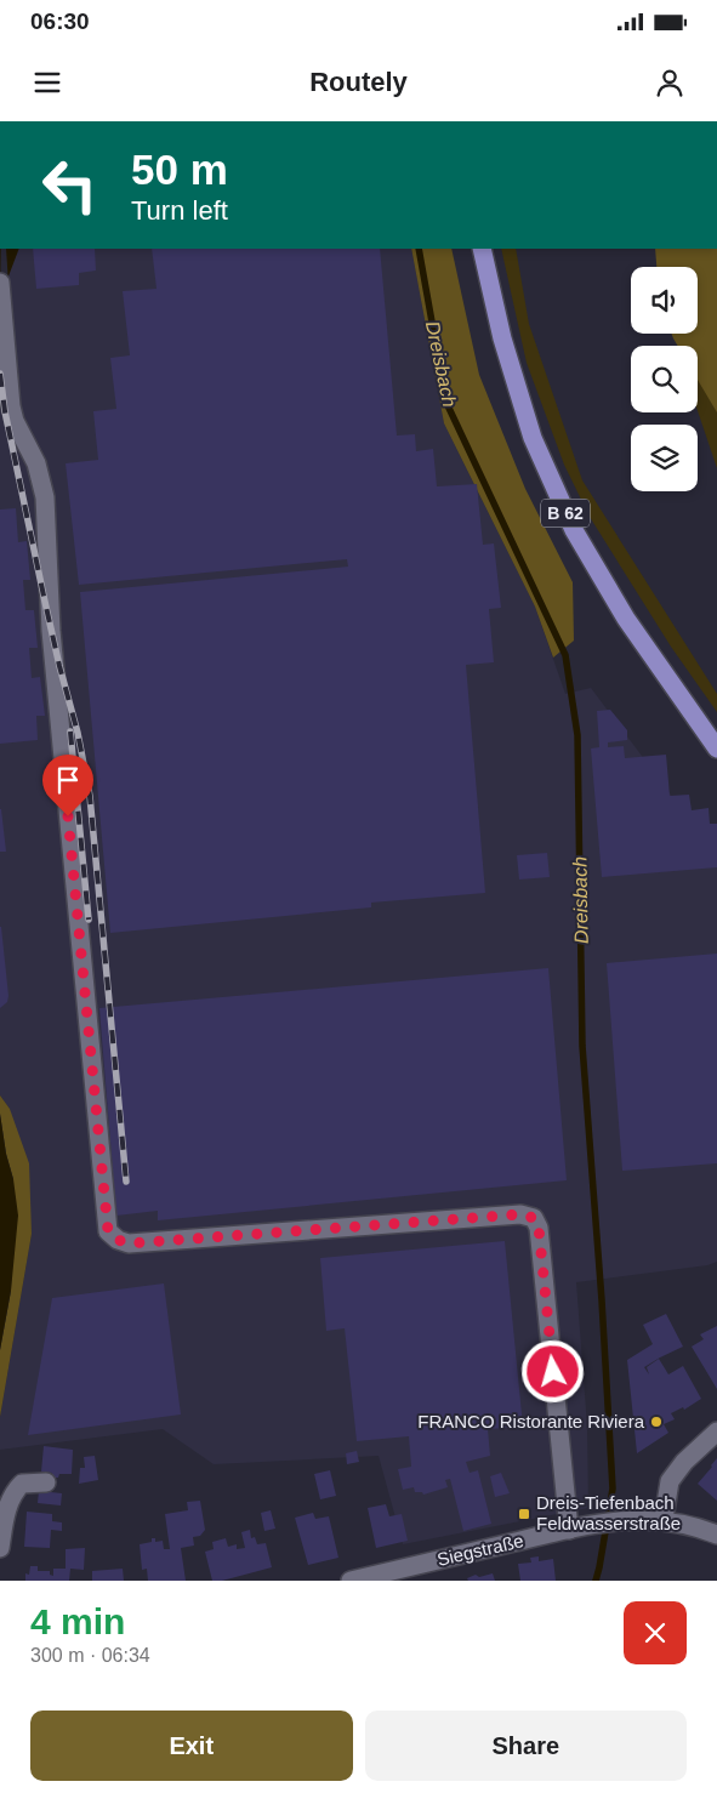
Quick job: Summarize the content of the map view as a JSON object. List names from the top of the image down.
{
  "streets": {
    "main road": ["B 62"],
    "street": ["Siegstraße"]
  },
  "water": ["Dreisbach"],
  "places": {
    "other": ["FRANCO Ristorante Riviera"],
    "transit": ["Dreis-Tiefenbach Feldwasserstraße"]
  },
  "page": {
    "status": "06:30",
    "header": "Routely",
    "turn": ["50 m", "Turn left"],
    "heading": ["4 min", "300 m · 06:34"],
    "buttons": ["Exit", "Share"]
  }
}
